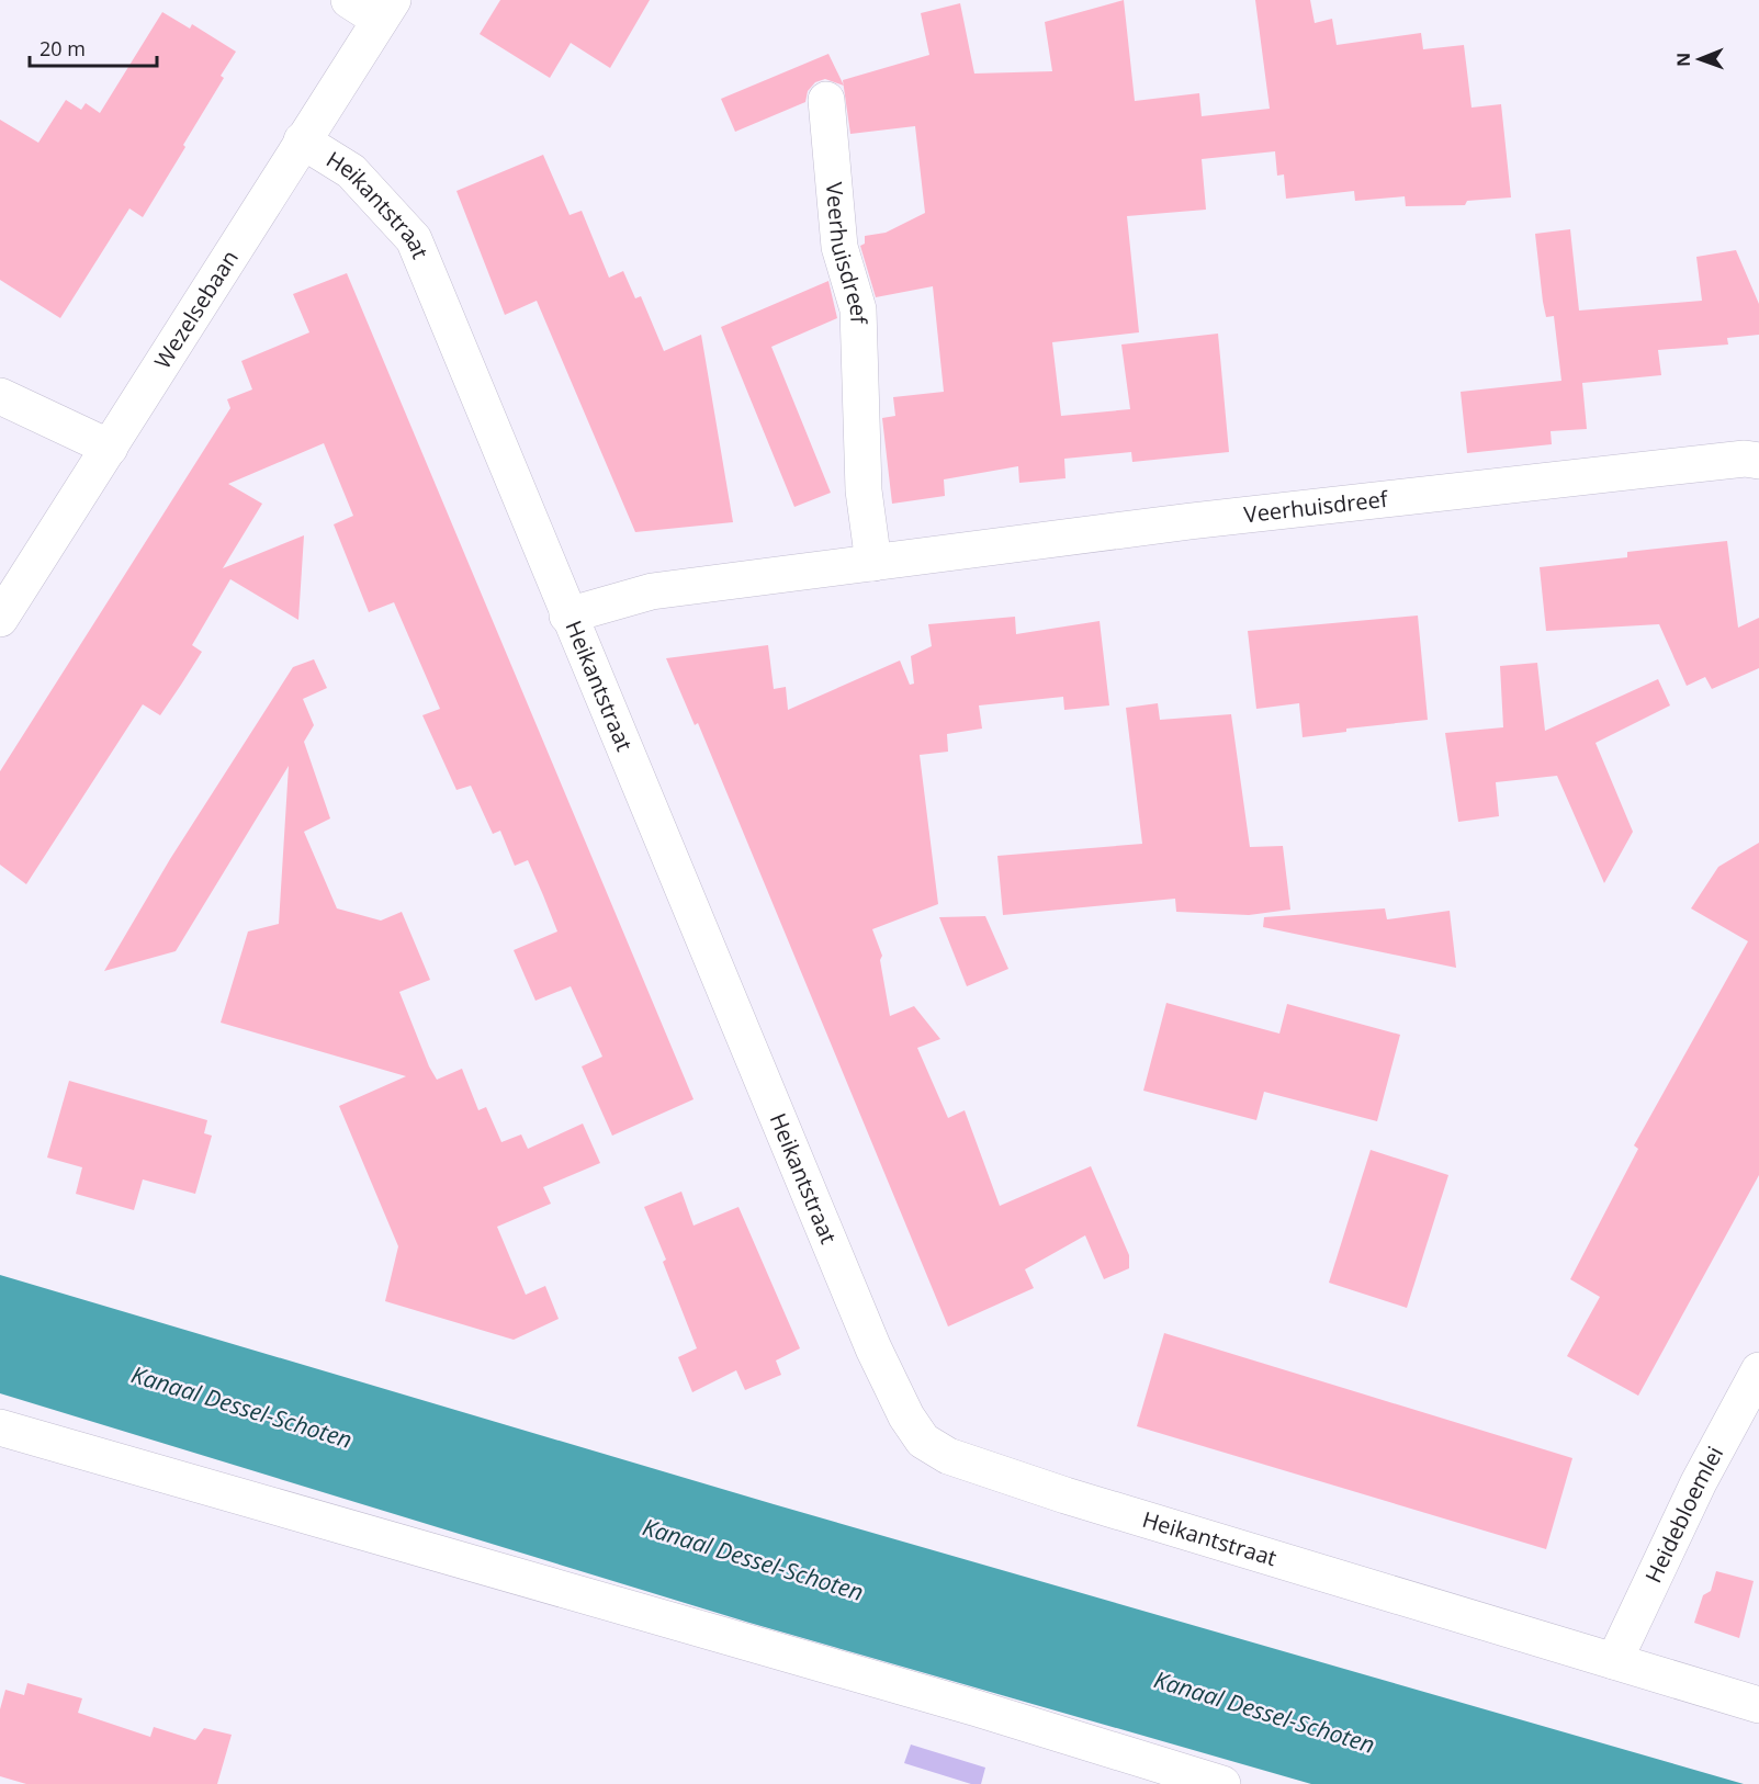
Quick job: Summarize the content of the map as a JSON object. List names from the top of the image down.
{
  "streets": {
    "street": [
      "Heikantstraat",
      "Veerhuisdreef",
      "Wezelsebaan",
      "Heidebloemlei"
    ]
  },
  "crossings": [
    ["Heikantstraat", "Veerhuisdreef"],
    ["Heikantstraat", "Wezelsebaan"],
    ["Heikantstraat", "Heidebloemlei"]
  ],
  "water": ["Kanaal Dessel-Schoten"],
  "scale_bar": "20 m",
  "north": "left"
}
